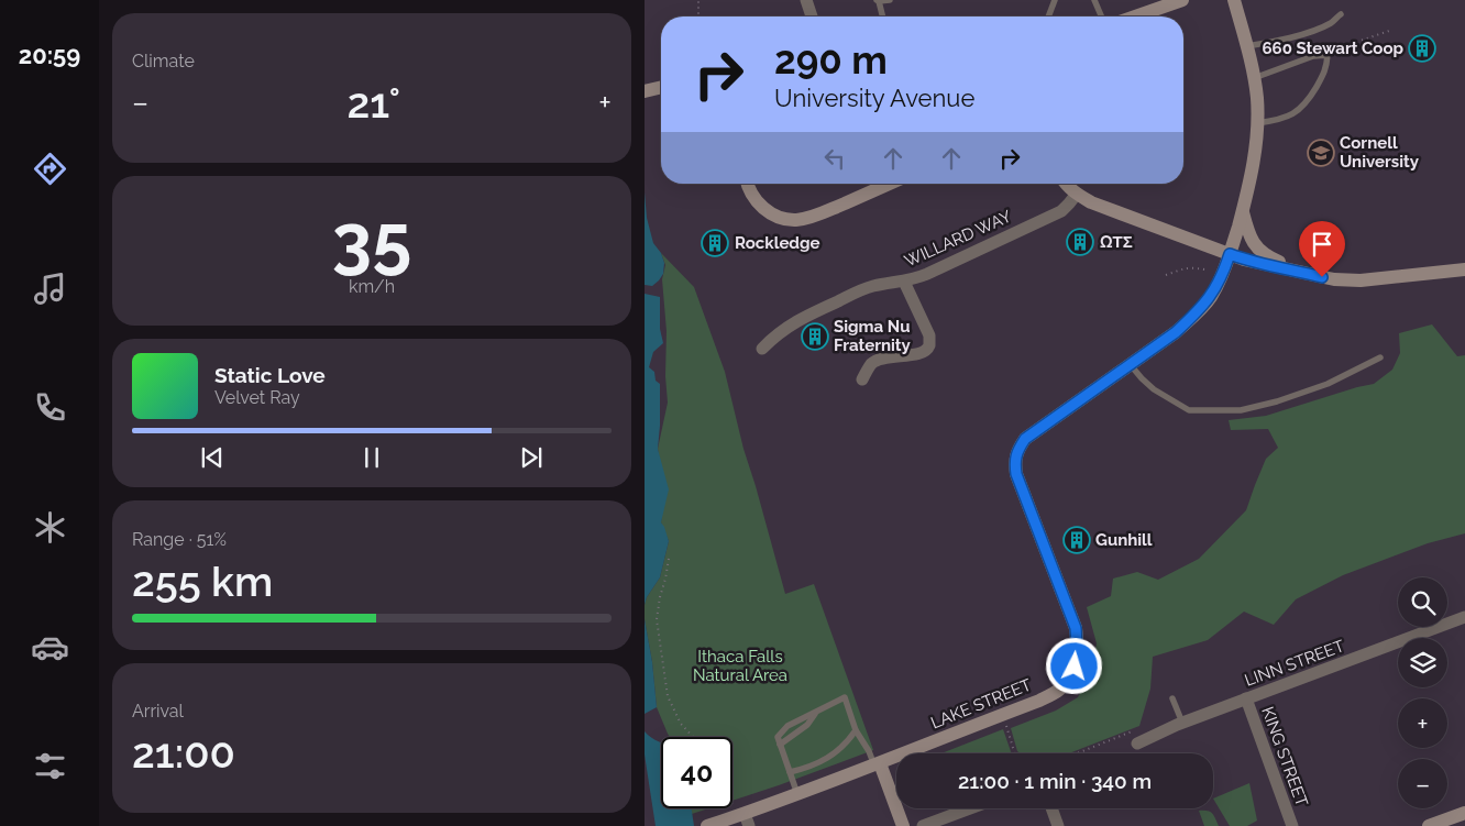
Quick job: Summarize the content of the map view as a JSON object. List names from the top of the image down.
{
  "streets": {
    "street": [
      "WILLARD WAY",
      "LINN STREET",
      "LAKE STREET",
      "KING STREET"
    ]
  },
  "crossings": [
    ["LINN STREET", "KING STREET"]
  ],
  "parks": ["Ithaca Falls Natural Area"],
  "places": {
    "building": [
      "660 Stewart Coop",
      "ΩΤΣ",
      "Rockledge",
      "Sigma Nu Fraternity",
      "Gunhill"
    ],
    "school or university": ["Cornell University"]
  },
  "page": {
    "tabs": "20:59",
    "tile": [
      "Climate",
      ["35", "km/h"],
      ["Range · 51%", "255 km"],
      ["Arrival", "21:00"]
    ],
    "turn": ["290 m", "University Avenue"],
    "heat": ["−", "21°", "+"],
    "song": ["Static Love", "Velvet Ray"],
    "map_buttons": ["+", "−"],
    "limit": "40",
    "trip": "21:00 · 1 min · 340 m"
  }
}
